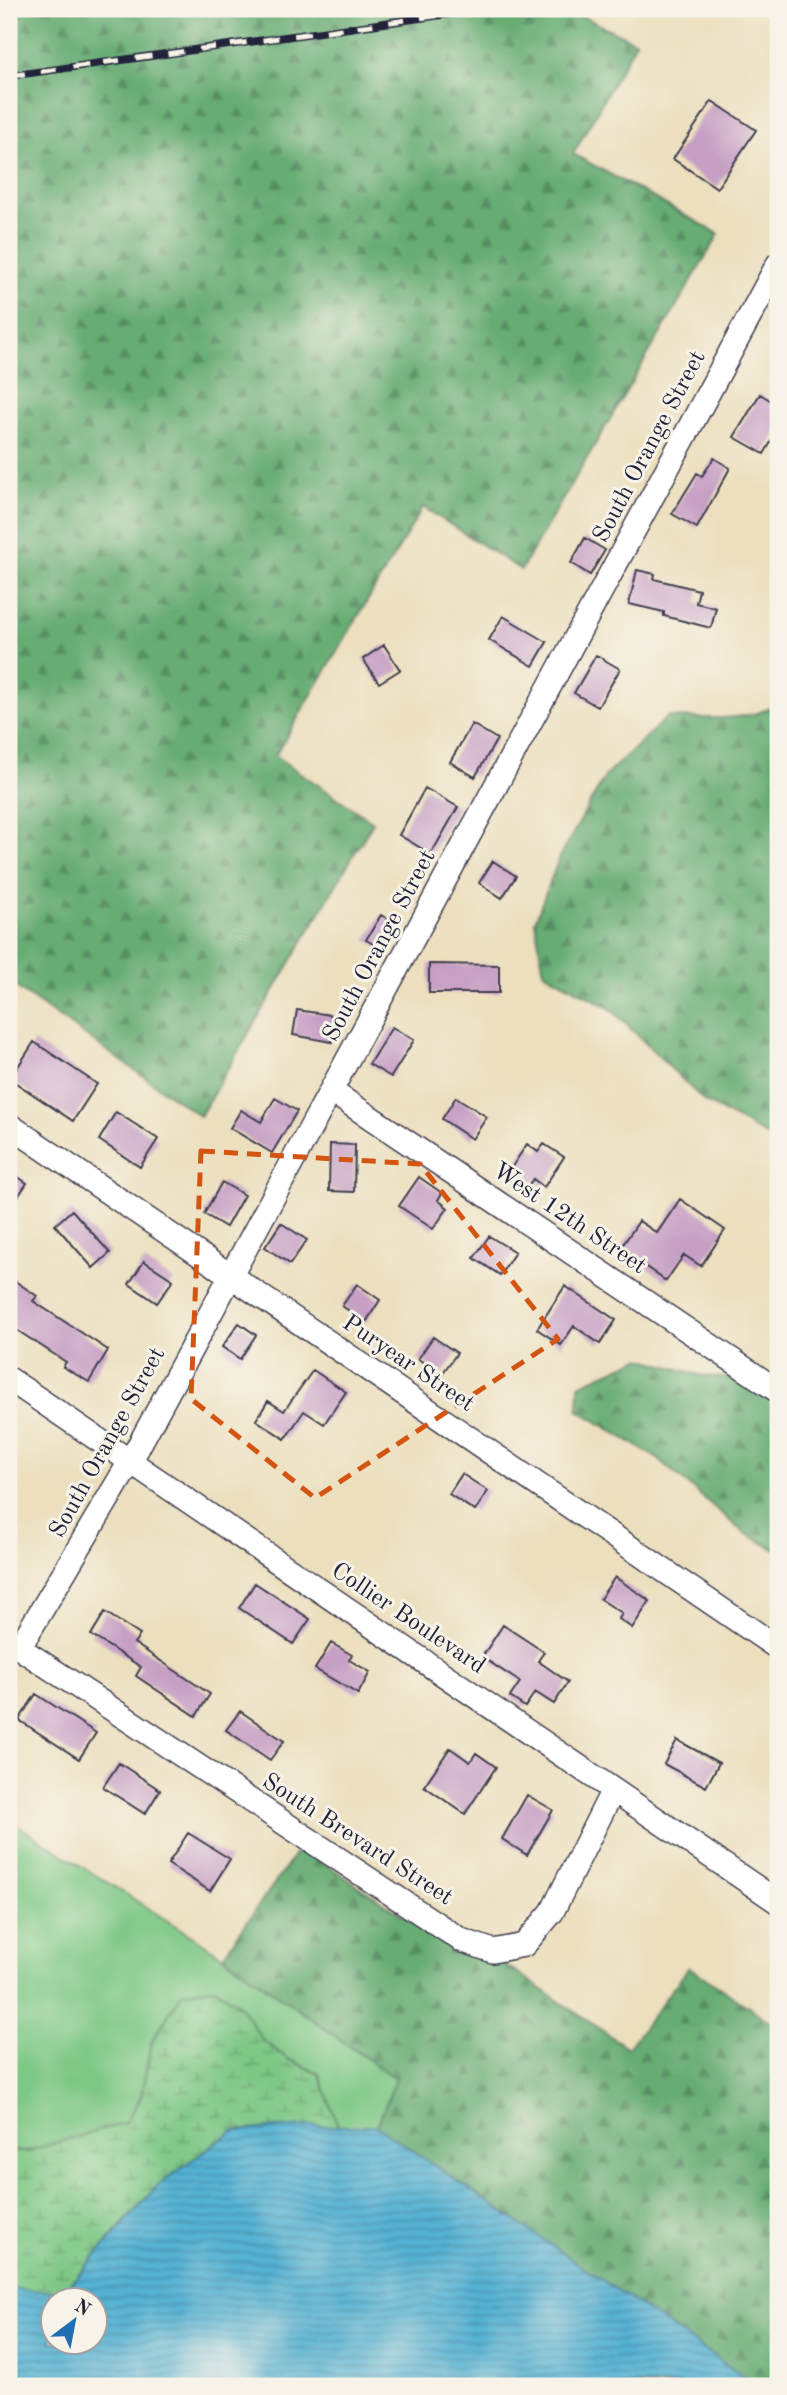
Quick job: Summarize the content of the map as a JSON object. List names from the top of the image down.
{
  "streets": {
    "street": [
      "South Orange Street",
      "West 12th Street",
      "Puryear Street",
      "Collier Boulevard",
      "South Brevard Street"
    ]
  },
  "crossings": [
    ["South Orange Street", "West 12th Street"],
    ["South Orange Street", "Puryear Street"],
    ["South Orange Street", "Collier Boulevard"],
    ["South Orange Street", "South Brevard Street"],
    ["Collier Boulevard", "South Brevard Street"]
  ],
  "north": "top right"
}
